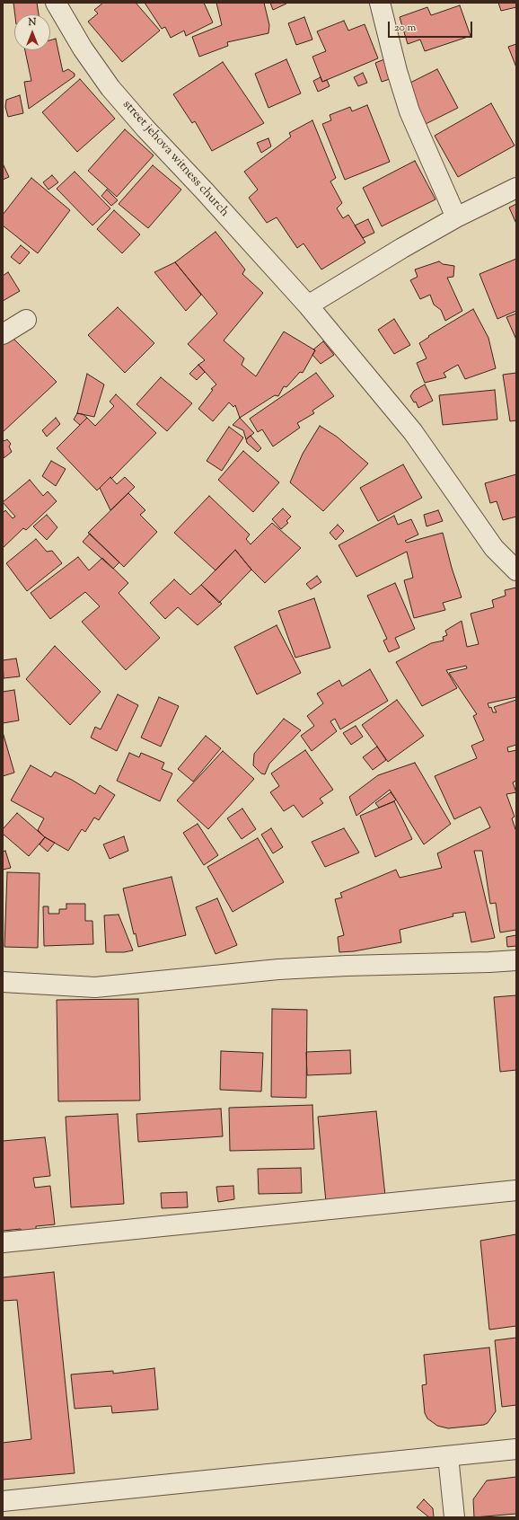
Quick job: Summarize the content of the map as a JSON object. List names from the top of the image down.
{
  "streets": {
    "street": ["street jehova witness church"]
  },
  "scale_bar": "20 m",
  "north": "top"
}
